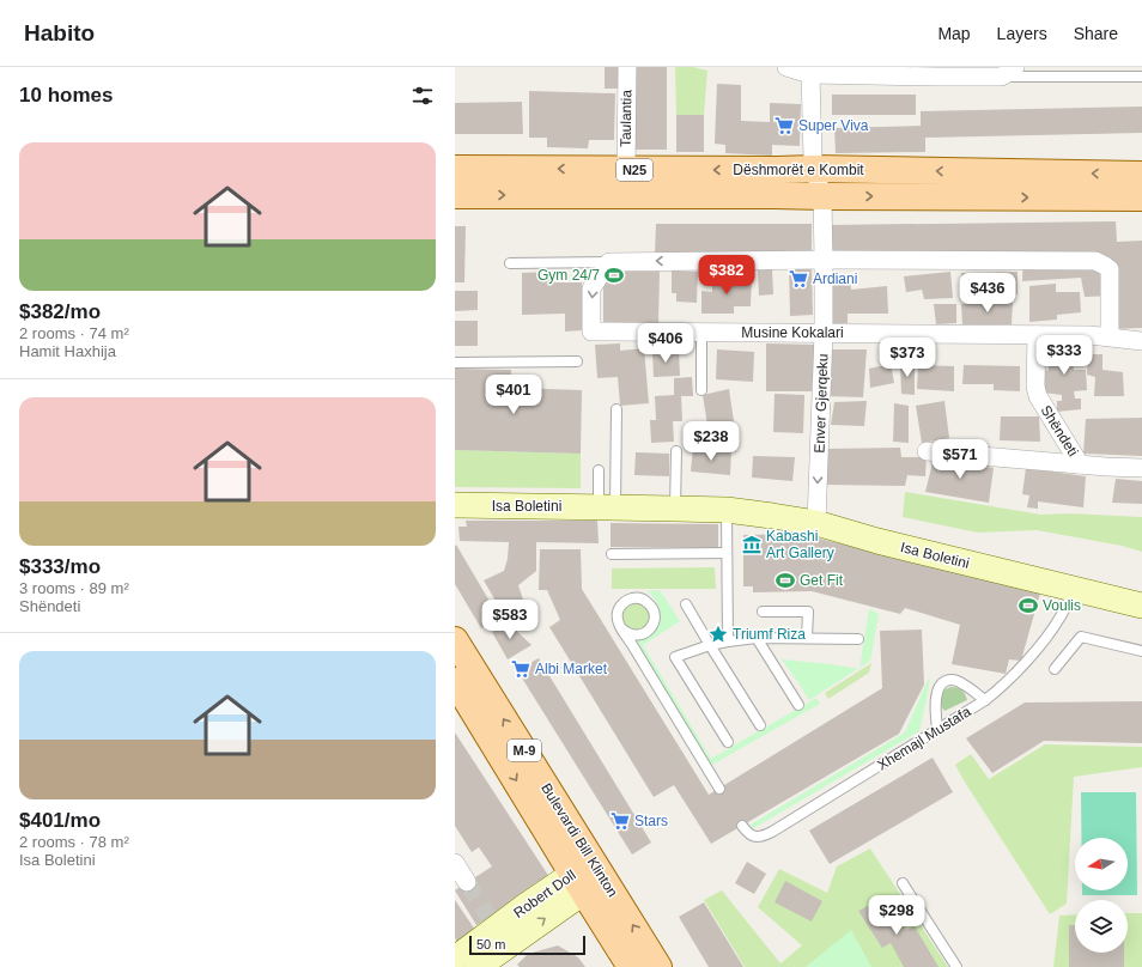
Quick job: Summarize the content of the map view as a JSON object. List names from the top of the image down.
{
  "streets": {
    "main road": [
      "N25",
      "Dëshmorët e Kombit",
      "M-9",
      "Bulevardi Bill Klinton"
    ],
    "street": [
      "Taulantia",
      "Musine Kokalari",
      "Enver Gjerqeku",
      "Shëndeti",
      "Isa Boletini",
      "Robert Doll"
    ],
    "lane": ["Xhemajl Mustafa"]
  },
  "crossings": [
    ["Taulantia", "Dëshmorët e Kombit"],
    ["Dëshmorët e Kombit", "Enver Gjerqeku"],
    ["Musine Kokalari", "Enver Gjerqeku"],
    ["Musine Kokalari", "Shëndeti"],
    ["Enver Gjerqeku", "Isa Boletini"],
    ["Isa Boletini", "Xhemajl Mustafa"],
    ["Bulevardi Bill Klinton", "Robert Doll"]
  ],
  "one_way": ["Enver Gjerqeku"],
  "places": {
    "supermarket": [
      "Super Viva",
      "Ardiani",
      "Albi Market",
      "Stars"
    ],
    "sports": ["Gym 24/7", "Get Fit", "Voulis"],
    "museum": ["Kabashi Art Gallery"],
    "place": ["Triumf Riza"]
  },
  "scale_bar": "50 m",
  "north": "left",
  "page": {
    "header": "Habito",
    "nav": ["Map", "Layers", "Share"],
    "heading": "10 homes",
    "list": [
      {
        "name": "$382/mo",
        "note": "2 rooms · 74 m² · Hamit Haxhija"
      },
      {
        "name": "$333/mo",
        "note": "3 rooms · 89 m² · Shëndeti"
      },
      {
        "name": "$401/mo",
        "note": "2 rooms · 78 m² · Isa Boletini"
      }
    ],
    "price": [
      "$382",
      "$436",
      "$406",
      "$333",
      "$373",
      "$401",
      "$238",
      "$571",
      "$583",
      "$298"
    ],
    "scale": "50 m"
  }
}
